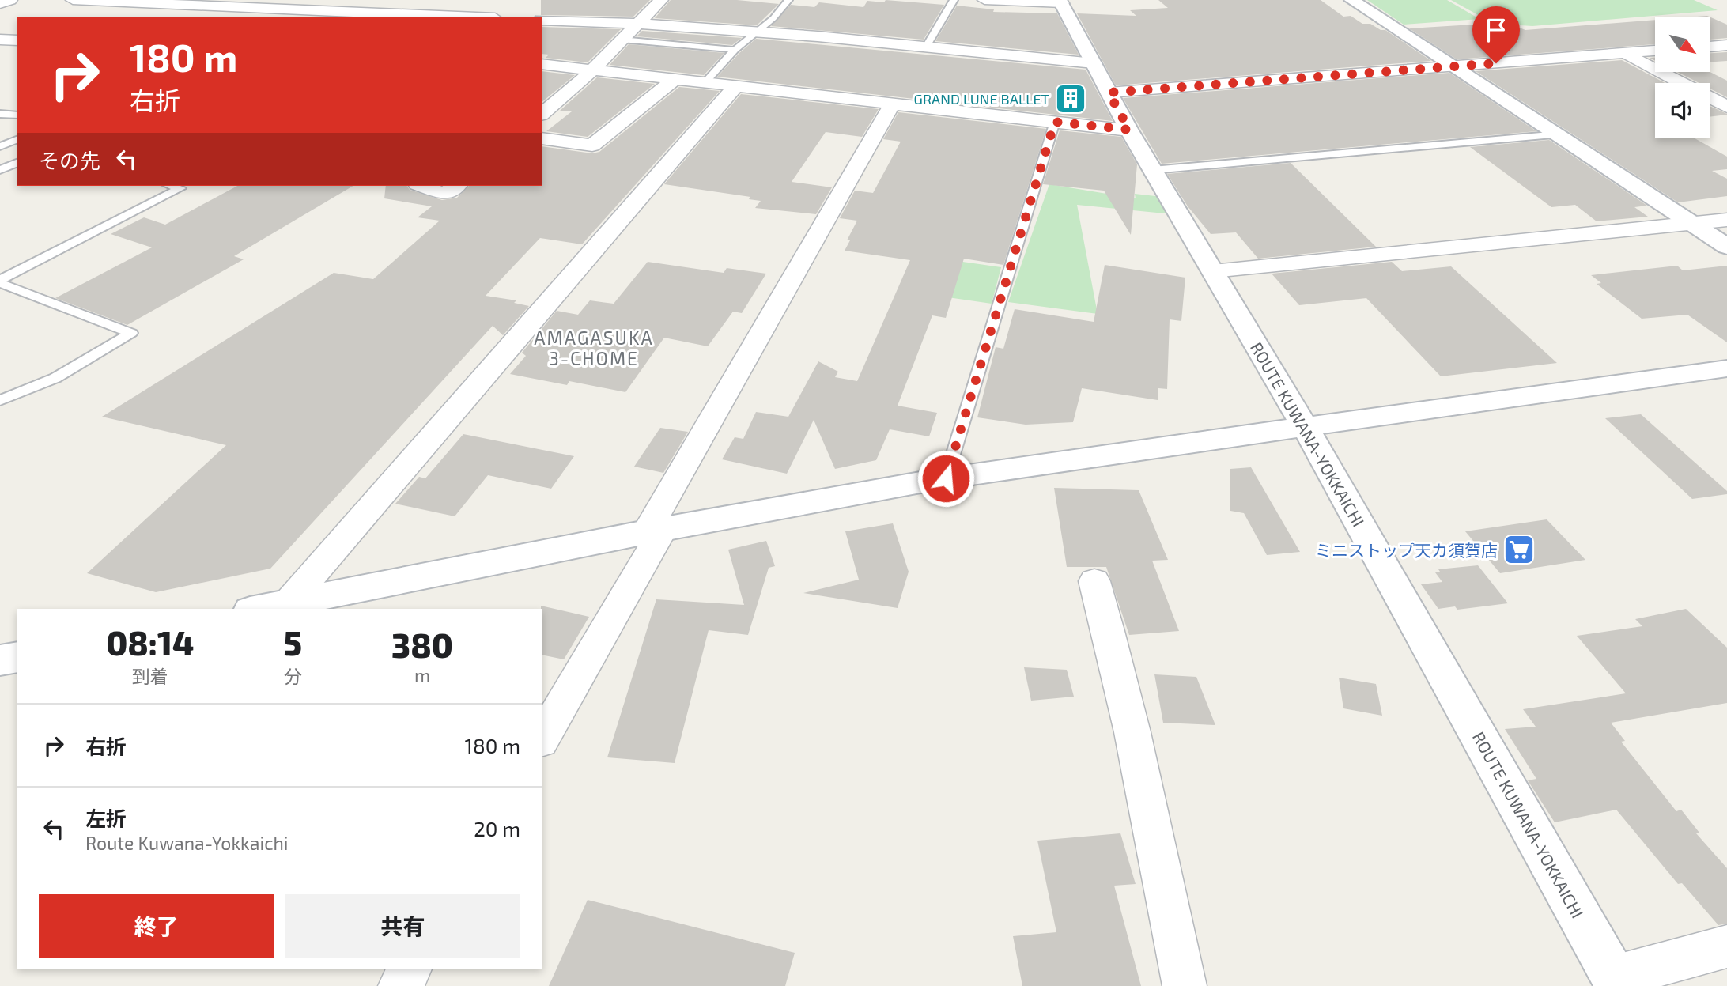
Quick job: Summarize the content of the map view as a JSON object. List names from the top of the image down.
{
  "streets": {
    "street": ["ROUTE KUWANA-YOKKAICHI"]
  },
  "districts": ["AMAGASUKA 3-CHOME"],
  "places": {
    "building": ["GRAND LUNE BALLET"],
    "supermarket": ["ミニストップ天カ須賀店"]
  },
  "north": "bottom right",
  "page": {
    "turn": ["180 m", "右折"],
    "then": "その先",
    "eta": [
      "08:14",
      "到着",
      "5",
      "分",
      "380",
      "m"
    ],
    "list": [
      {
        "name": "右折",
        "value": "180 m"
      },
      {
        "name": "左折",
        "note": "Route Kuwana-Yokkaichi",
        "value": "20 m"
      }
    ],
    "buttons": ["終了", "共有"]
  }
}
